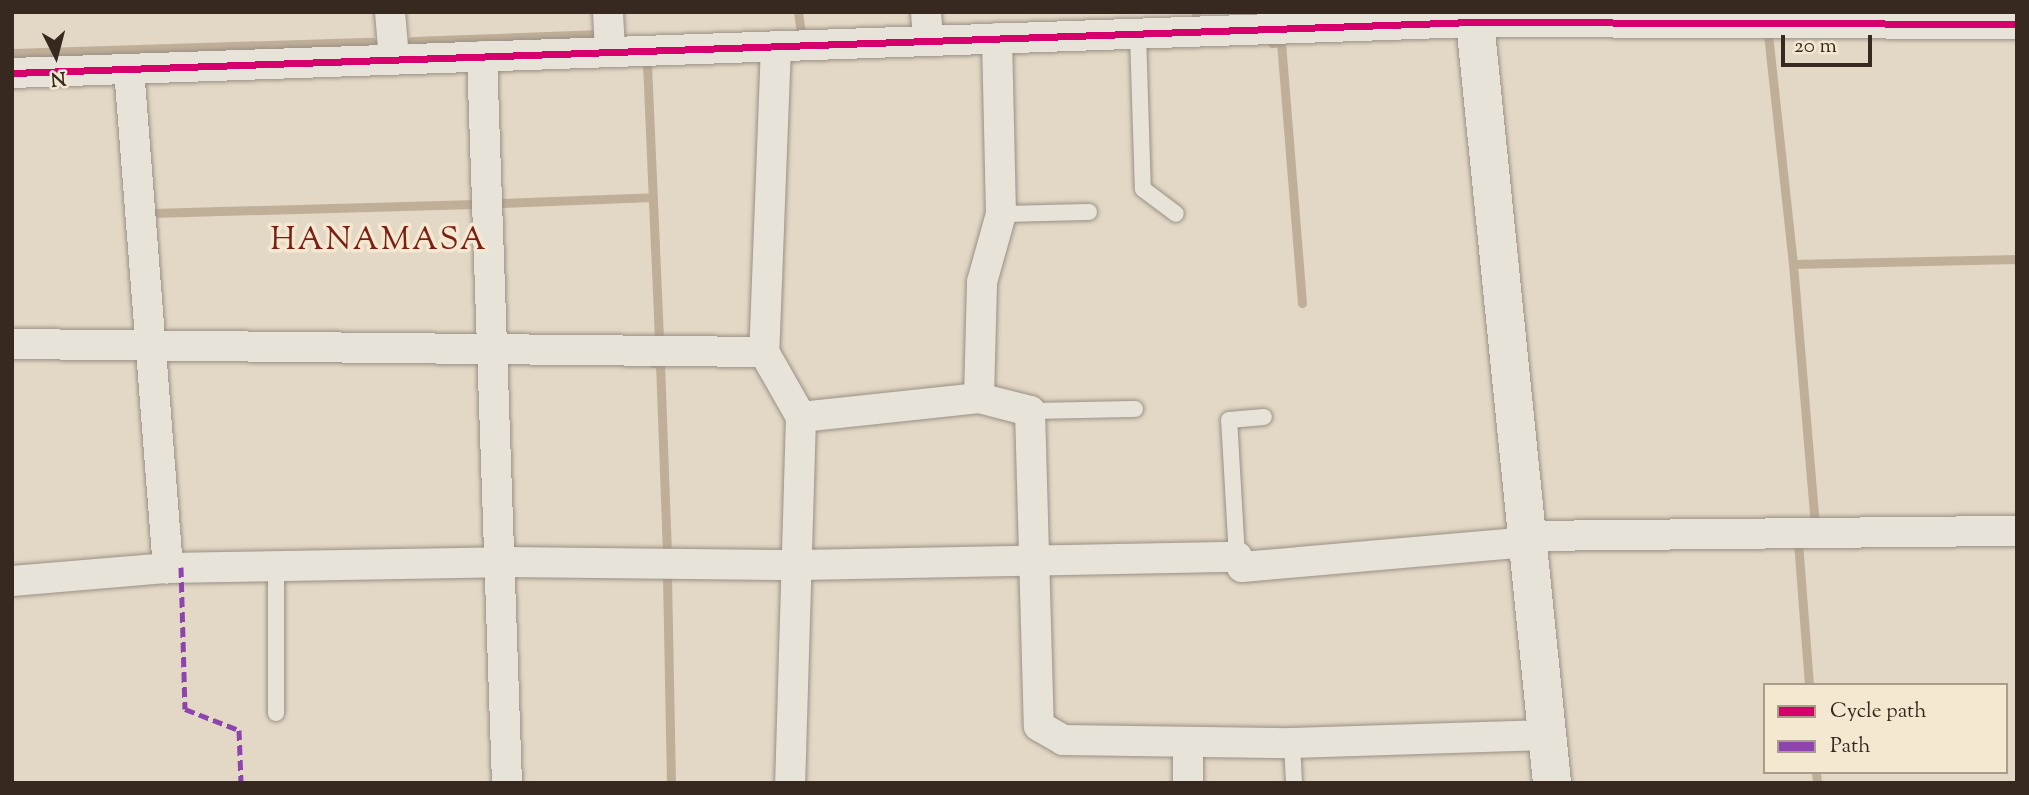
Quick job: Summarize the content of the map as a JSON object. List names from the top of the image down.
{
  "districts": ["HANAMASA"],
  "legend": ["Cycle path", "Path"],
  "scale_bar": "20 m",
  "north": "bottom"
}
